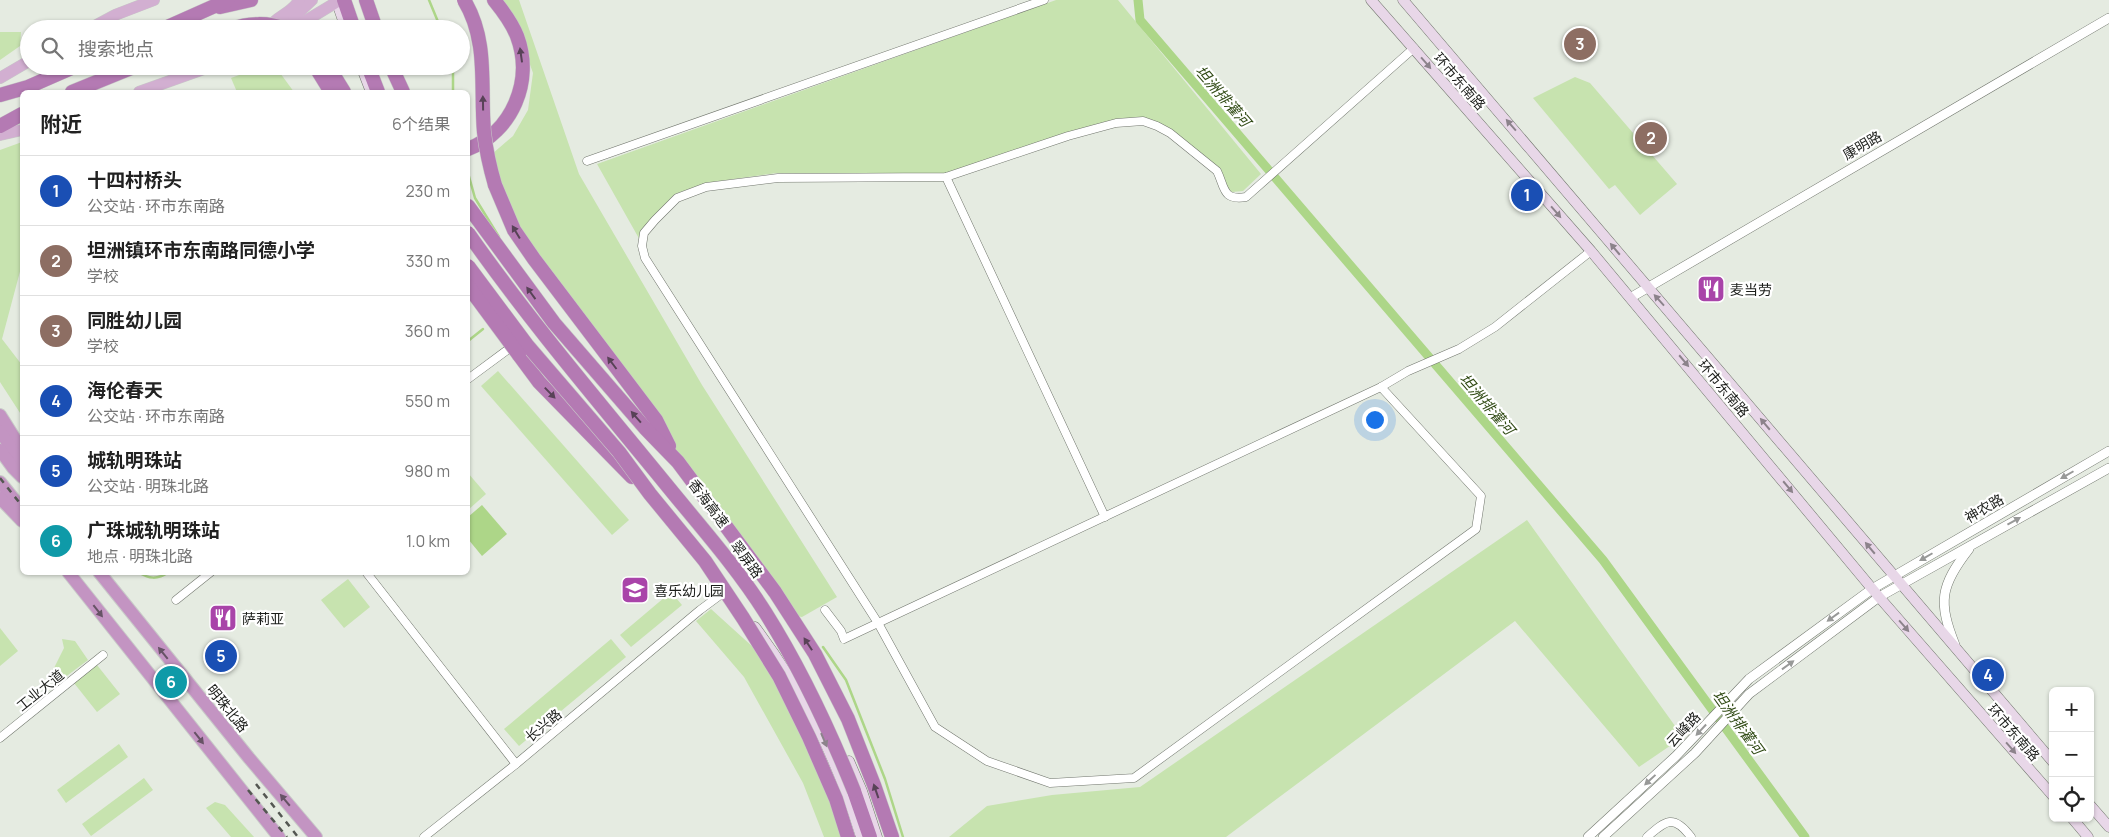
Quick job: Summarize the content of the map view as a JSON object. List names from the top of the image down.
{
  "streets": {
    "highway": ["香海高速", "明珠北路"],
    "main road": ["环市东南路", "翠屏路"],
    "street": [
      "康明路",
      "神农路",
      "工业大道",
      "长兴路",
      "云峰路"
    ]
  },
  "crossings": [
    ["环市东南路", "康明路"],
    ["环市东南路", "神农路"],
    ["环市东南路", "云峰路"],
    ["神农路", "云峰路"]
  ],
  "water": ["坦洲排灌河"],
  "places": {
    "restaurant": ["麦当劳", "萨莉亚"],
    "school or university": ["喜乐幼儿园"]
  },
  "page": {
    "search": "搜索地点",
    "pins": [
      "3",
      "2",
      "1",
      "5",
      "4",
      "6"
    ],
    "heading": ["附近", "6个结果"],
    "list": [
      {
        "mark": "1",
        "name": "十四村桥头",
        "note": "公交站 · 环市东南路",
        "value": "230 m"
      },
      {
        "mark": "2",
        "name": "坦洲镇环市东南路同德小学",
        "note": "学校",
        "value": "330 m"
      },
      {
        "mark": "3",
        "name": "同胜幼儿园",
        "note": "学校",
        "value": "360 m"
      },
      {
        "mark": "4",
        "name": "海伦春天",
        "note": "公交站 · 环市东南路",
        "value": "550 m"
      },
      {
        "mark": "5",
        "name": "城轨明珠站",
        "note": "公交站 · 明珠北路",
        "value": "980 m"
      },
      {
        "mark": "6",
        "name": "广珠城轨明珠站",
        "note": "地点 · 明珠北路",
        "value": "1.0 km"
      }
    ],
    "map_buttons": ["+", "−"]
  }
}
